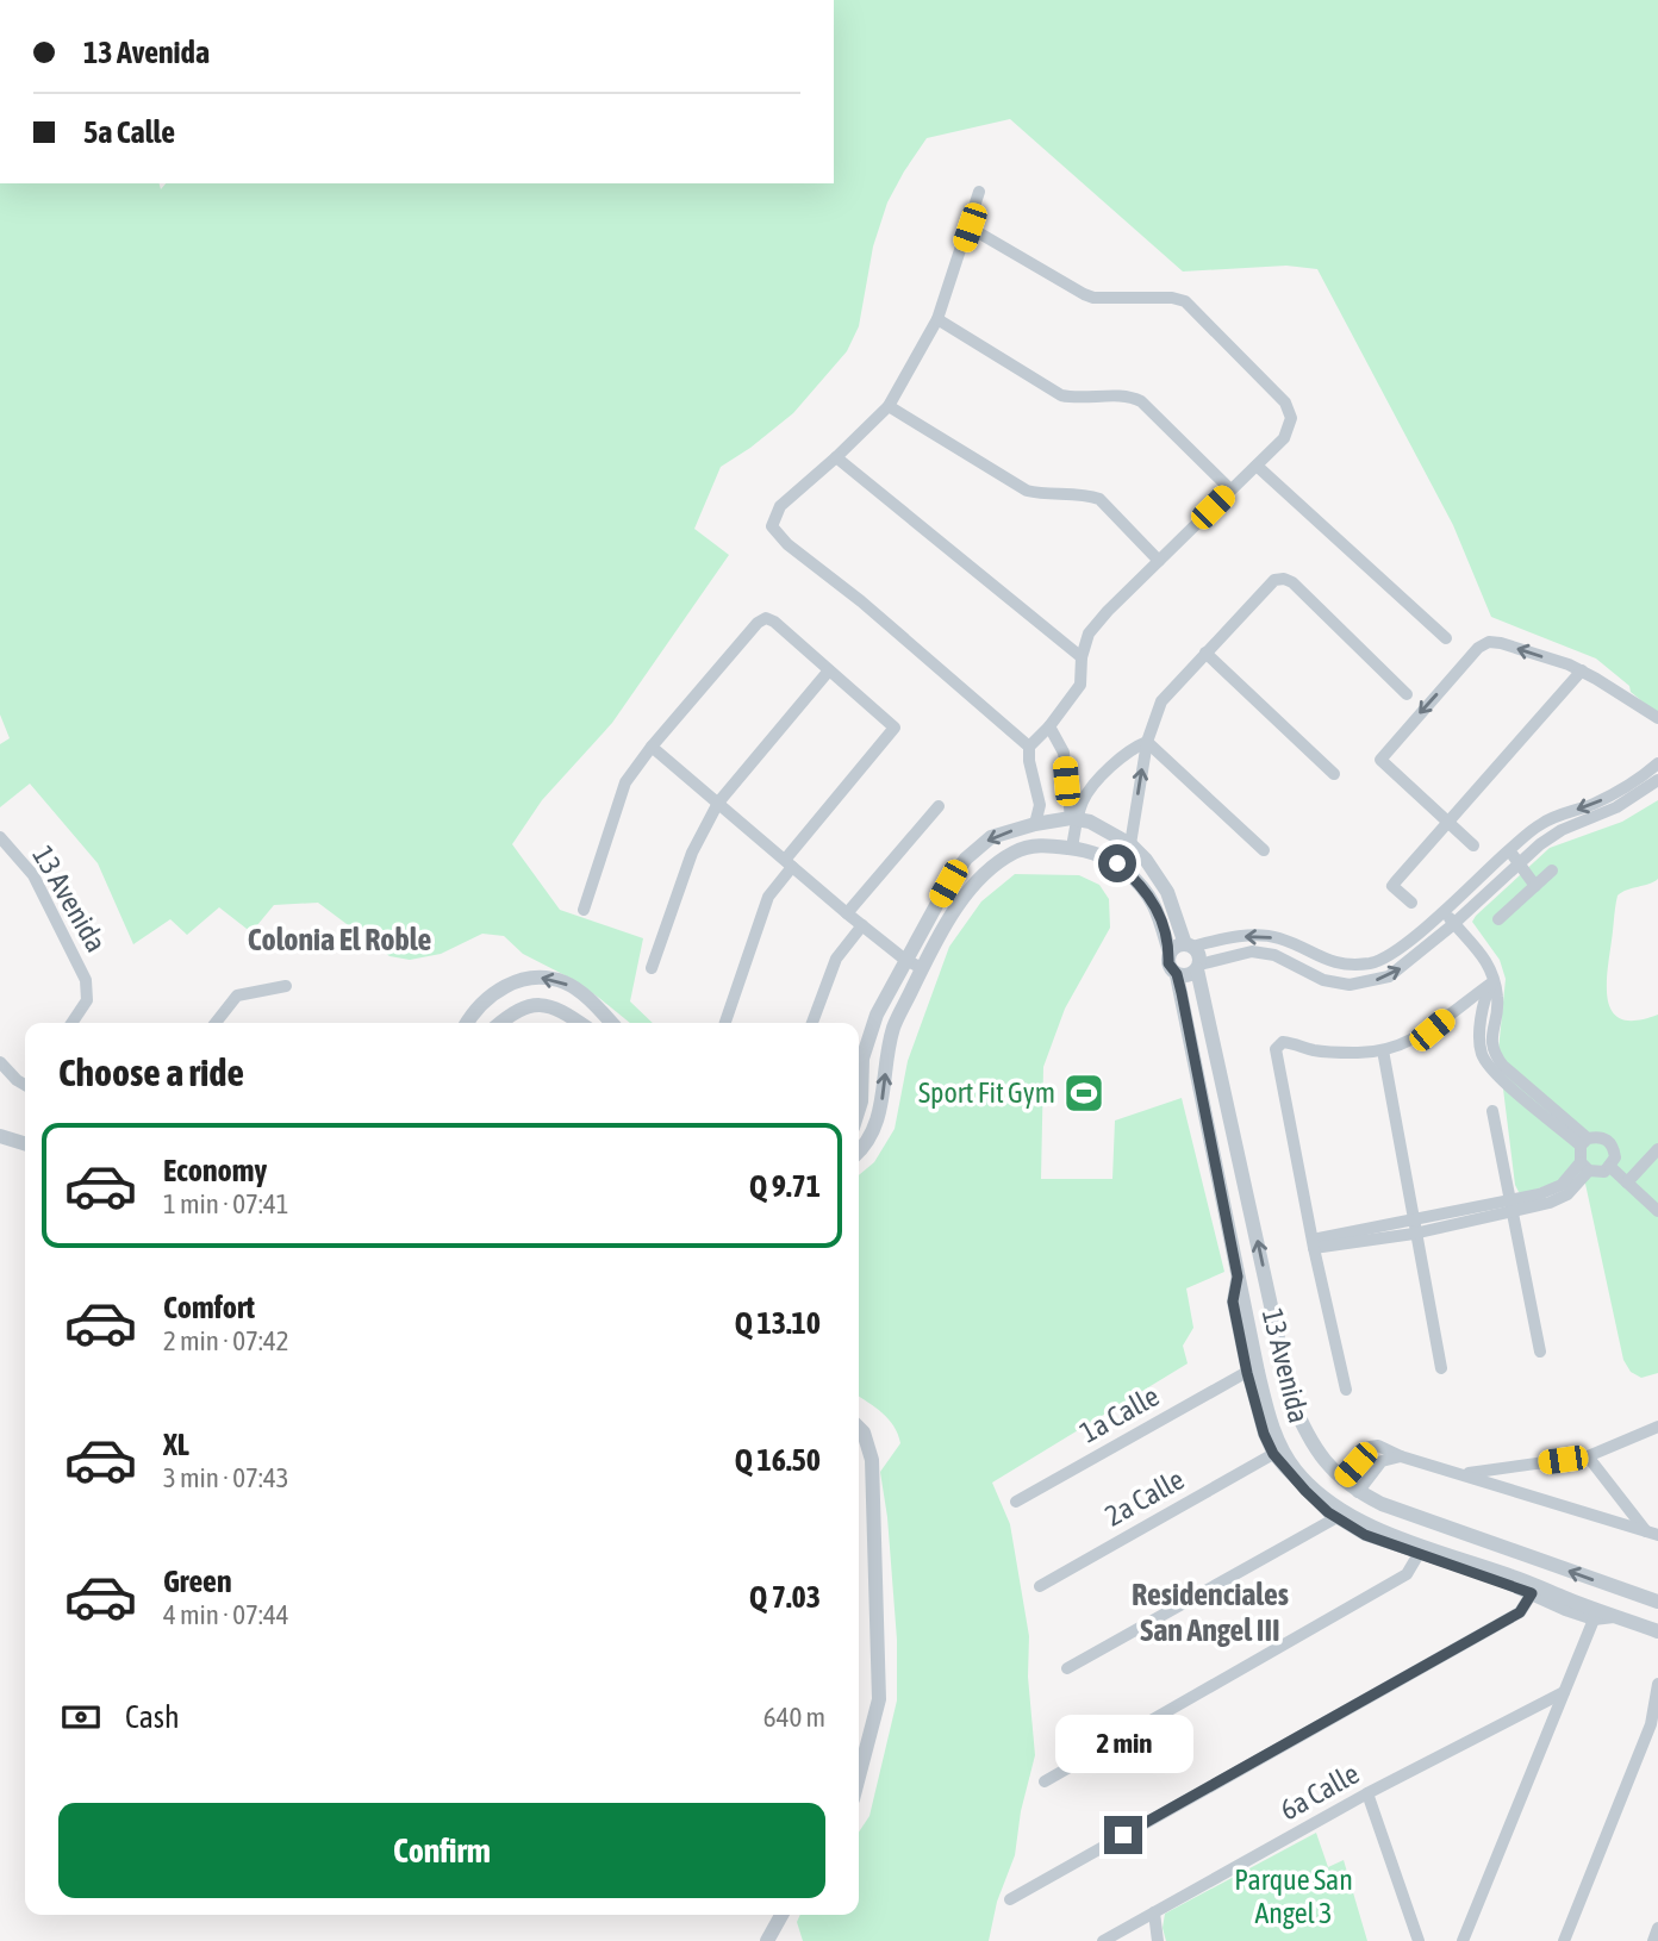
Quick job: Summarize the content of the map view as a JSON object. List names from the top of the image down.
{
  "streets": {
    "street": [
      "13 Avenida",
      "1a Calle",
      "2a Calle",
      "6a Calle"
    ]
  },
  "districts": ["Colonia El Roble", "Residenciales San Angel III"],
  "parks": ["Parque San Angel 3"],
  "places": {
    "sports": ["Sport Fit Gym"]
  },
  "page": {
    "banner": ["13 Avenida", "5a Calle"],
    "heading": "Choose a ride",
    "list": [
      {
        "name": "Economy",
        "note": "1 min · 07:41",
        "value": "Q 9.71"
      },
      {
        "name": "Comfort",
        "note": "2 min · 07:42",
        "value": "Q 13.10"
      },
      {
        "name": "XL",
        "note": "3 min · 07:43",
        "value": "Q 16.50"
      },
      {
        "name": "Green",
        "note": "4 min · 07:44",
        "value": "Q 7.03"
      }
    ],
    "pay": ["Cash", "640 m"],
    "bubble": "2 min",
    "buttons": "Confirm"
  }
}
